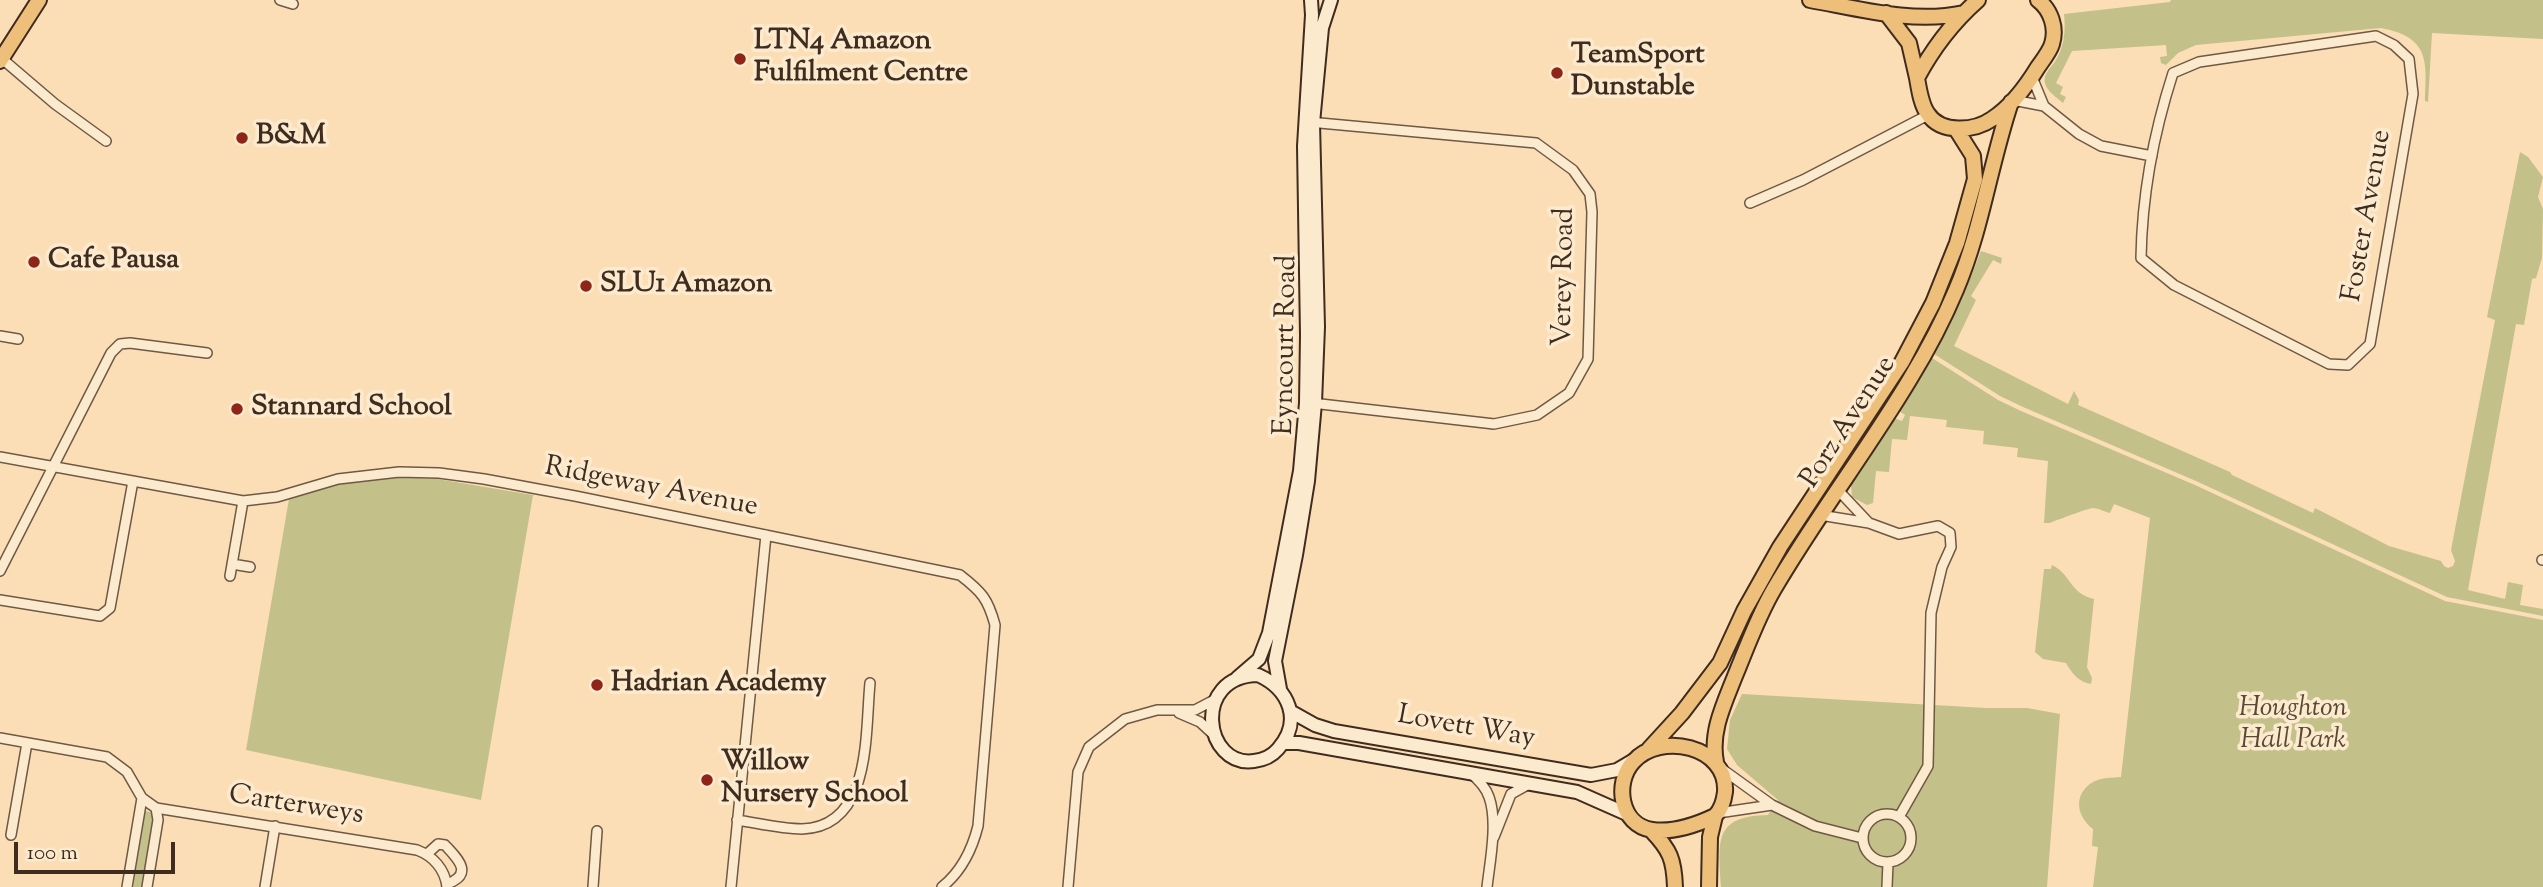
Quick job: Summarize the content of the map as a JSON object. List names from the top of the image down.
{
  "streets": {
    "main road": ["Porz Avenue"],
    "street": [
      "Foster Avenue",
      "Verey Road",
      "Eyncourt Road",
      "Ridgeway Avenue",
      "Lovett Way",
      "Carterweys"
    ]
  },
  "crossings": [
    ["Verey Road", "Eyncourt Road"],
    ["Eyncourt Road", "Lovett Way"],
    ["Porz Avenue", "Lovett Way"]
  ],
  "parks": ["Houghton Hall Park"],
  "places": [
    "LTN4 Amazon Fulfilment Centre",
    "TeamSport Dunstable",
    "B&M",
    "Cafe Pausa",
    "SLU1 Amazon",
    "Stannard School",
    "Hadrian Academy",
    "Willow Nursery School"
  ],
  "scale_bar": "100 m"
}
